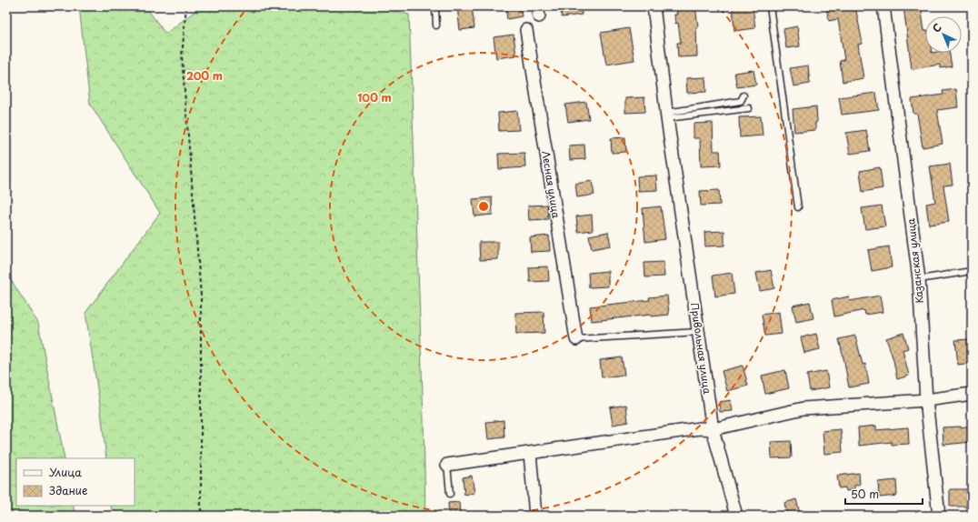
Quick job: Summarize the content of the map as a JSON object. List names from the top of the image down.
{
  "streets": {
    "street": ["Лесная улица", "Казанская улица", "Привольная улица"]
  },
  "legend": ["Улица", "Здание"],
  "scale_bar": "50 m",
  "north": "top left",
  "rings": ["200 m", "100 m"]
}
